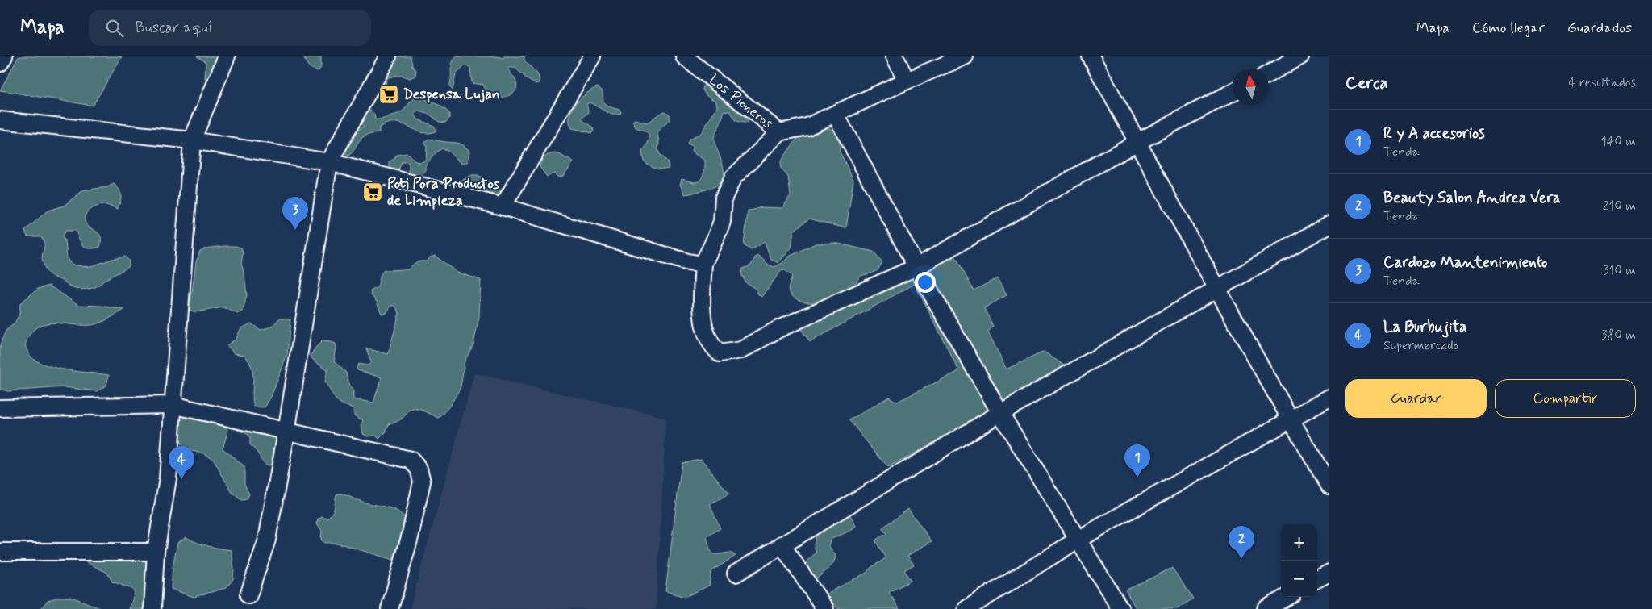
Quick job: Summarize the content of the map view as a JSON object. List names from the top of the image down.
{
  "streets": {
    "street": ["Los Pioneros"]
  },
  "places": {
    "supermarket": ["Despensa Lujan", "Poti Pora Productos de Limpieza"]
  },
  "north": "top",
  "page": {
    "header": "Mapa",
    "search": "Buscar aquí",
    "nav": ["Mapa", "Cómo llegar", "Guardados"],
    "heading": ["Cerca", "4 resultados"],
    "list": [
      {
        "mark": "1",
        "name": "R y A accesorios",
        "note": "Tienda",
        "value": "140 m"
      },
      {
        "mark": "2",
        "name": "Beauty Salon Andrea Vera",
        "note": "Tienda",
        "value": "210 m"
      },
      {
        "mark": "3",
        "name": "Cardozo Mantenimiento",
        "note": "Tienda",
        "value": "310 m"
      },
      {
        "mark": "4",
        "name": "La Burbujita",
        "note": "Supermercado",
        "value": "380 m"
      }
    ],
    "pins": [
      "3",
      "1",
      "4",
      "2"
    ],
    "buttons": ["Guardar", "Compartir"],
    "map_buttons": ["+", "−"]
  }
}
